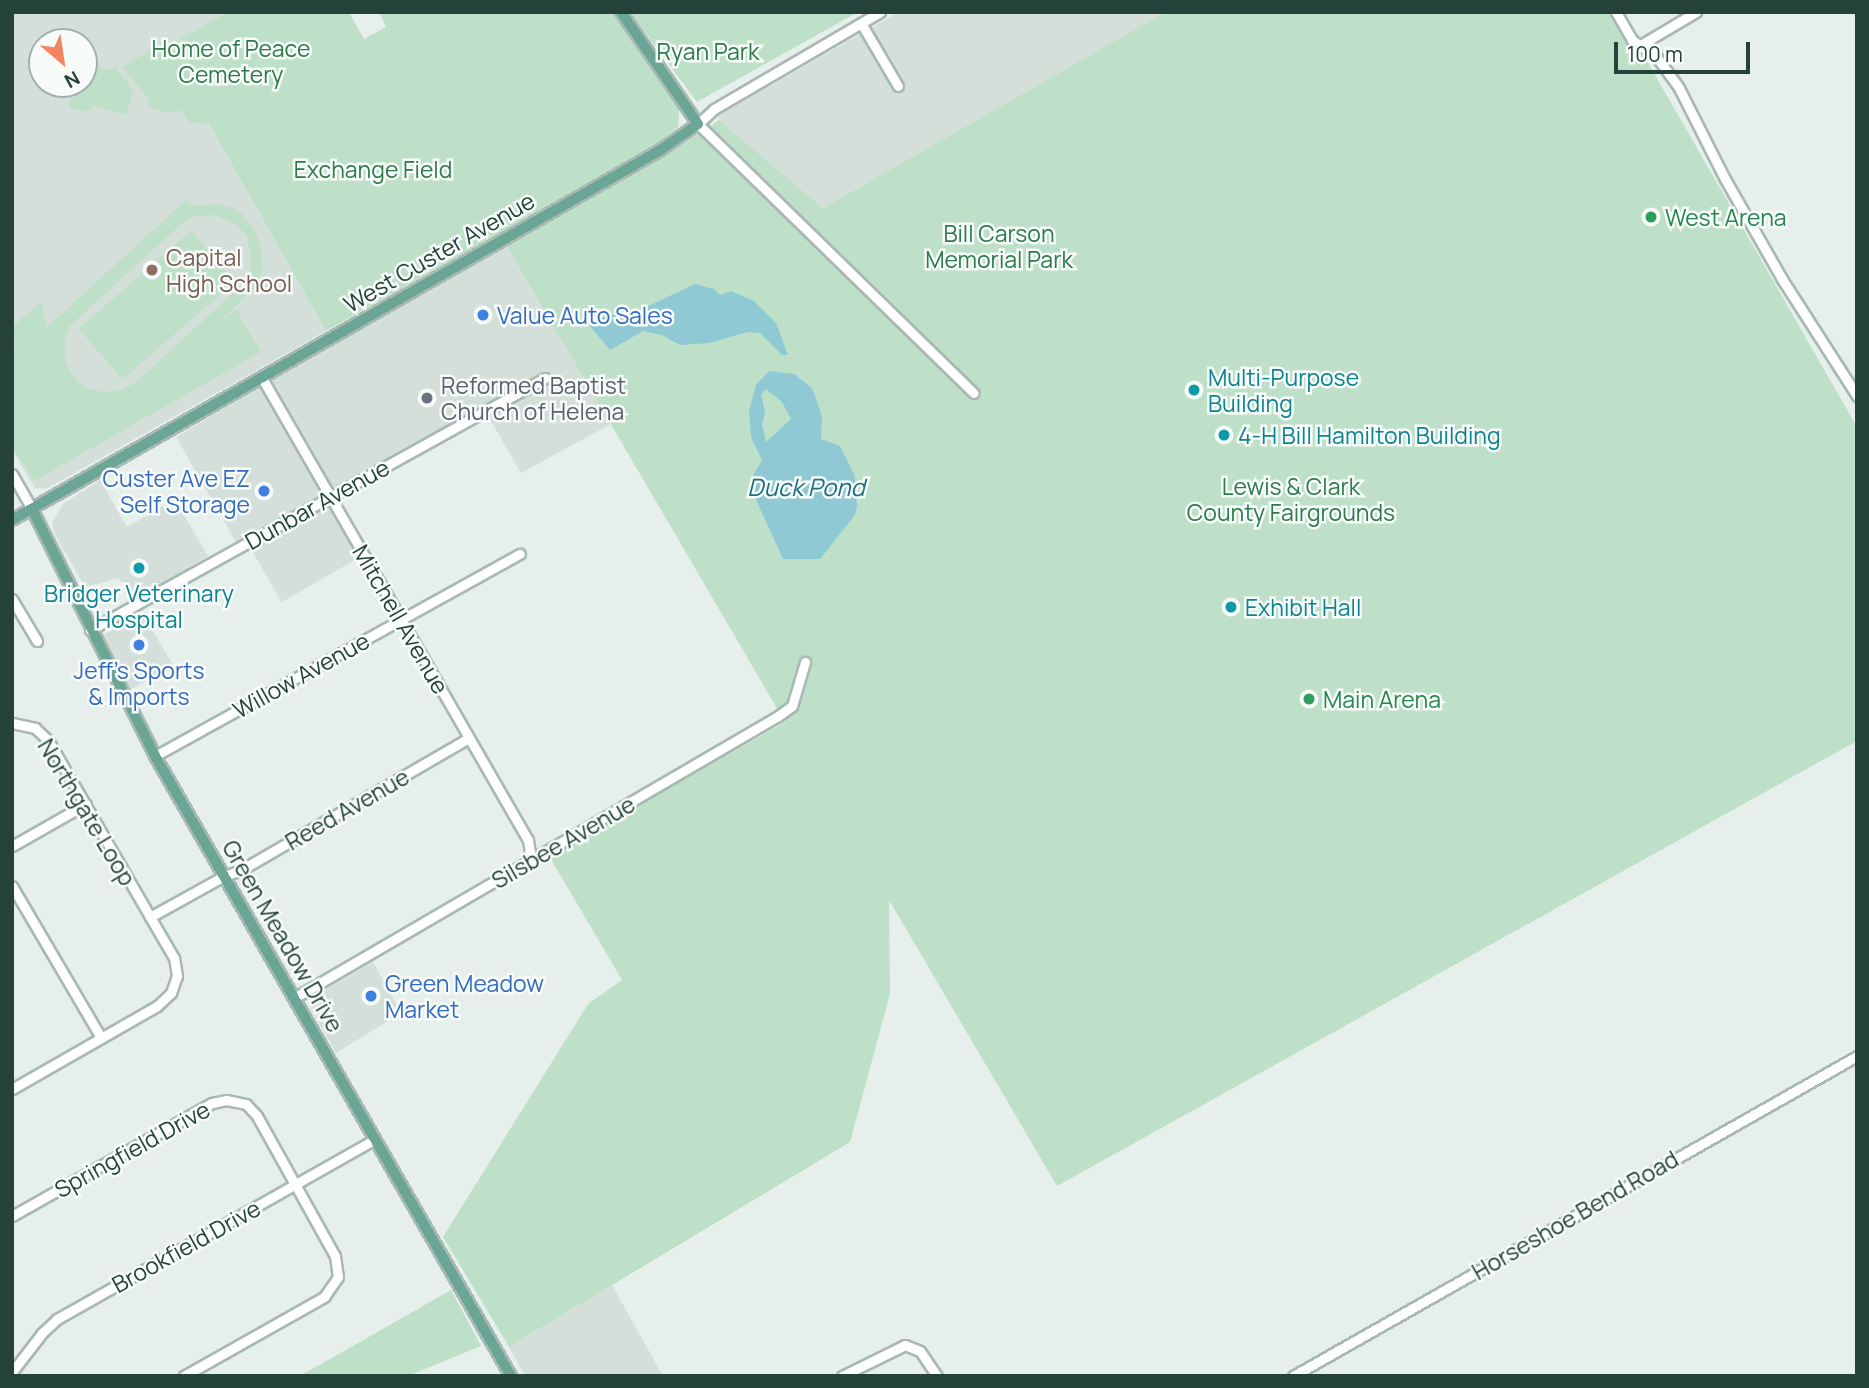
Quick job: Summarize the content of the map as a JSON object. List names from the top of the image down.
{
  "streets": {
    "main road": ["West Custer Avenue", "Green Meadow Drive"],
    "street": [
      "Dunbar Avenue",
      "Mitchell Avenue",
      "Willow Avenue",
      "Reed Avenue",
      "Northgate Loop",
      "Silsbee Avenue",
      "Springfield Drive",
      "Horseshoe Bend Road",
      "Brookfield Drive"
    ]
  },
  "crossings": [
    ["West Custer Avenue", "Mitchell Avenue"],
    ["West Custer Avenue", "Green Meadow Drive"],
    ["Dunbar Avenue", "Mitchell Avenue"],
    ["Dunbar Avenue", "Green Meadow Drive"],
    ["Mitchell Avenue", "Willow Avenue"],
    ["Mitchell Avenue", "Reed Avenue"],
    ["Mitchell Avenue", "Silsbee Avenue"],
    ["Willow Avenue", "Green Meadow Drive"],
    ["Reed Avenue", "Northgate Loop"],
    ["Reed Avenue", "Green Meadow Drive"],
    ["Silsbee Avenue", "Green Meadow Drive"],
    ["Green Meadow Drive", "Brookfield Drive"],
    ["Springfield Drive", "Brookfield Drive"]
  ],
  "water": ["Duck Pond"],
  "parks": [
    "Home of Peace Cemetery",
    "Ryan Park",
    "Exchange Field",
    "Bill Carson Memorial Park",
    "Lewis & Clark County Fairgrounds"
  ],
  "places": [
    "West Arena",
    "Capital High School",
    "Value Auto Sales",
    "Multi-Purpose Building",
    "Reformed Baptist Church of Helena",
    "4-H Bill Hamilton Building",
    "Custer Ave EZ Self Storage",
    "Bridger Veterinary Hospital",
    "Exhibit Hall",
    "Jeff's Sports & Imports",
    "Main Arena",
    "Green Meadow Market"
  ],
  "scale_bar": "100 m",
  "north": "bottom right"
}
